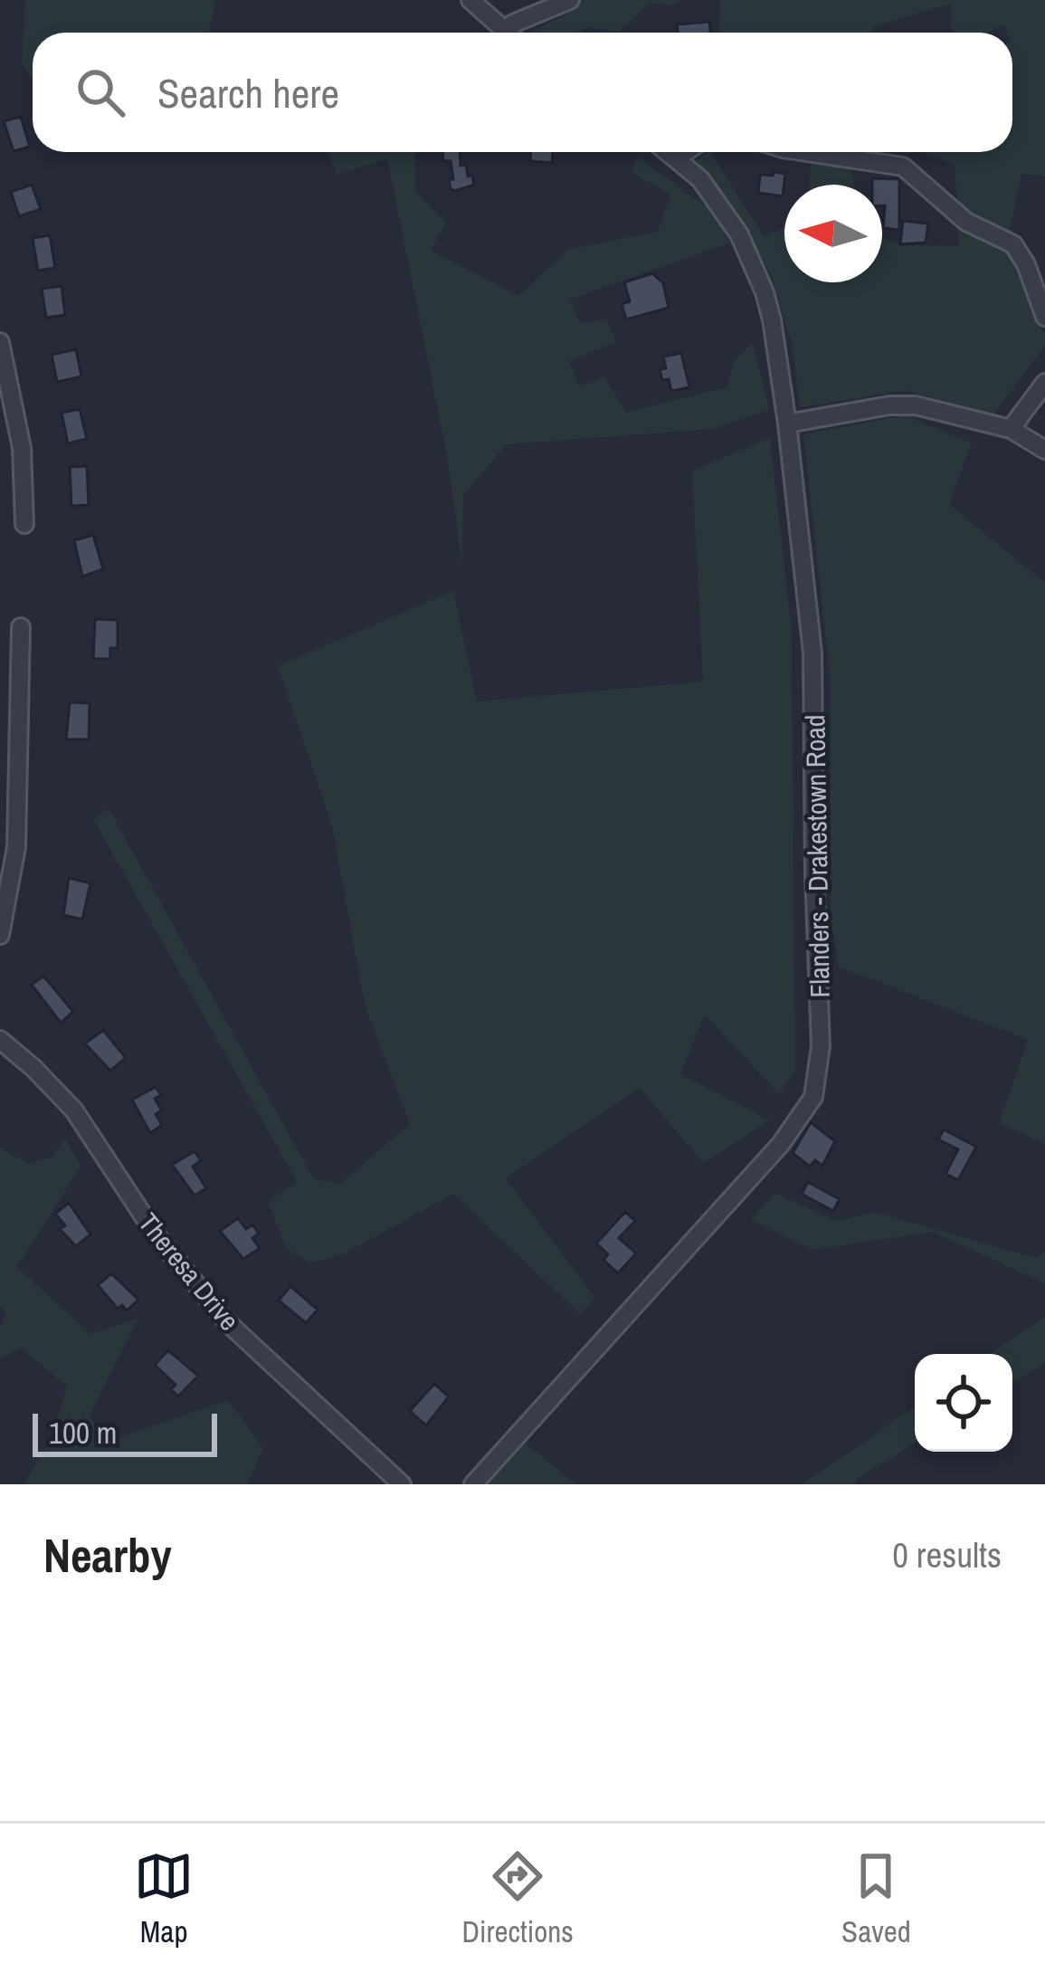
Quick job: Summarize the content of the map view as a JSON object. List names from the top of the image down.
{
  "streets": {
    "street": ["Flanders - Drakestown Road", "Theresa Drive"]
  },
  "scale_bar": "100 m",
  "north": "left",
  "page": {
    "search": "Search here",
    "scale": "100 m",
    "heading": ["Nearby", "0 results"],
    "nav": ["Map", "Directions", "Saved"]
  }
}
